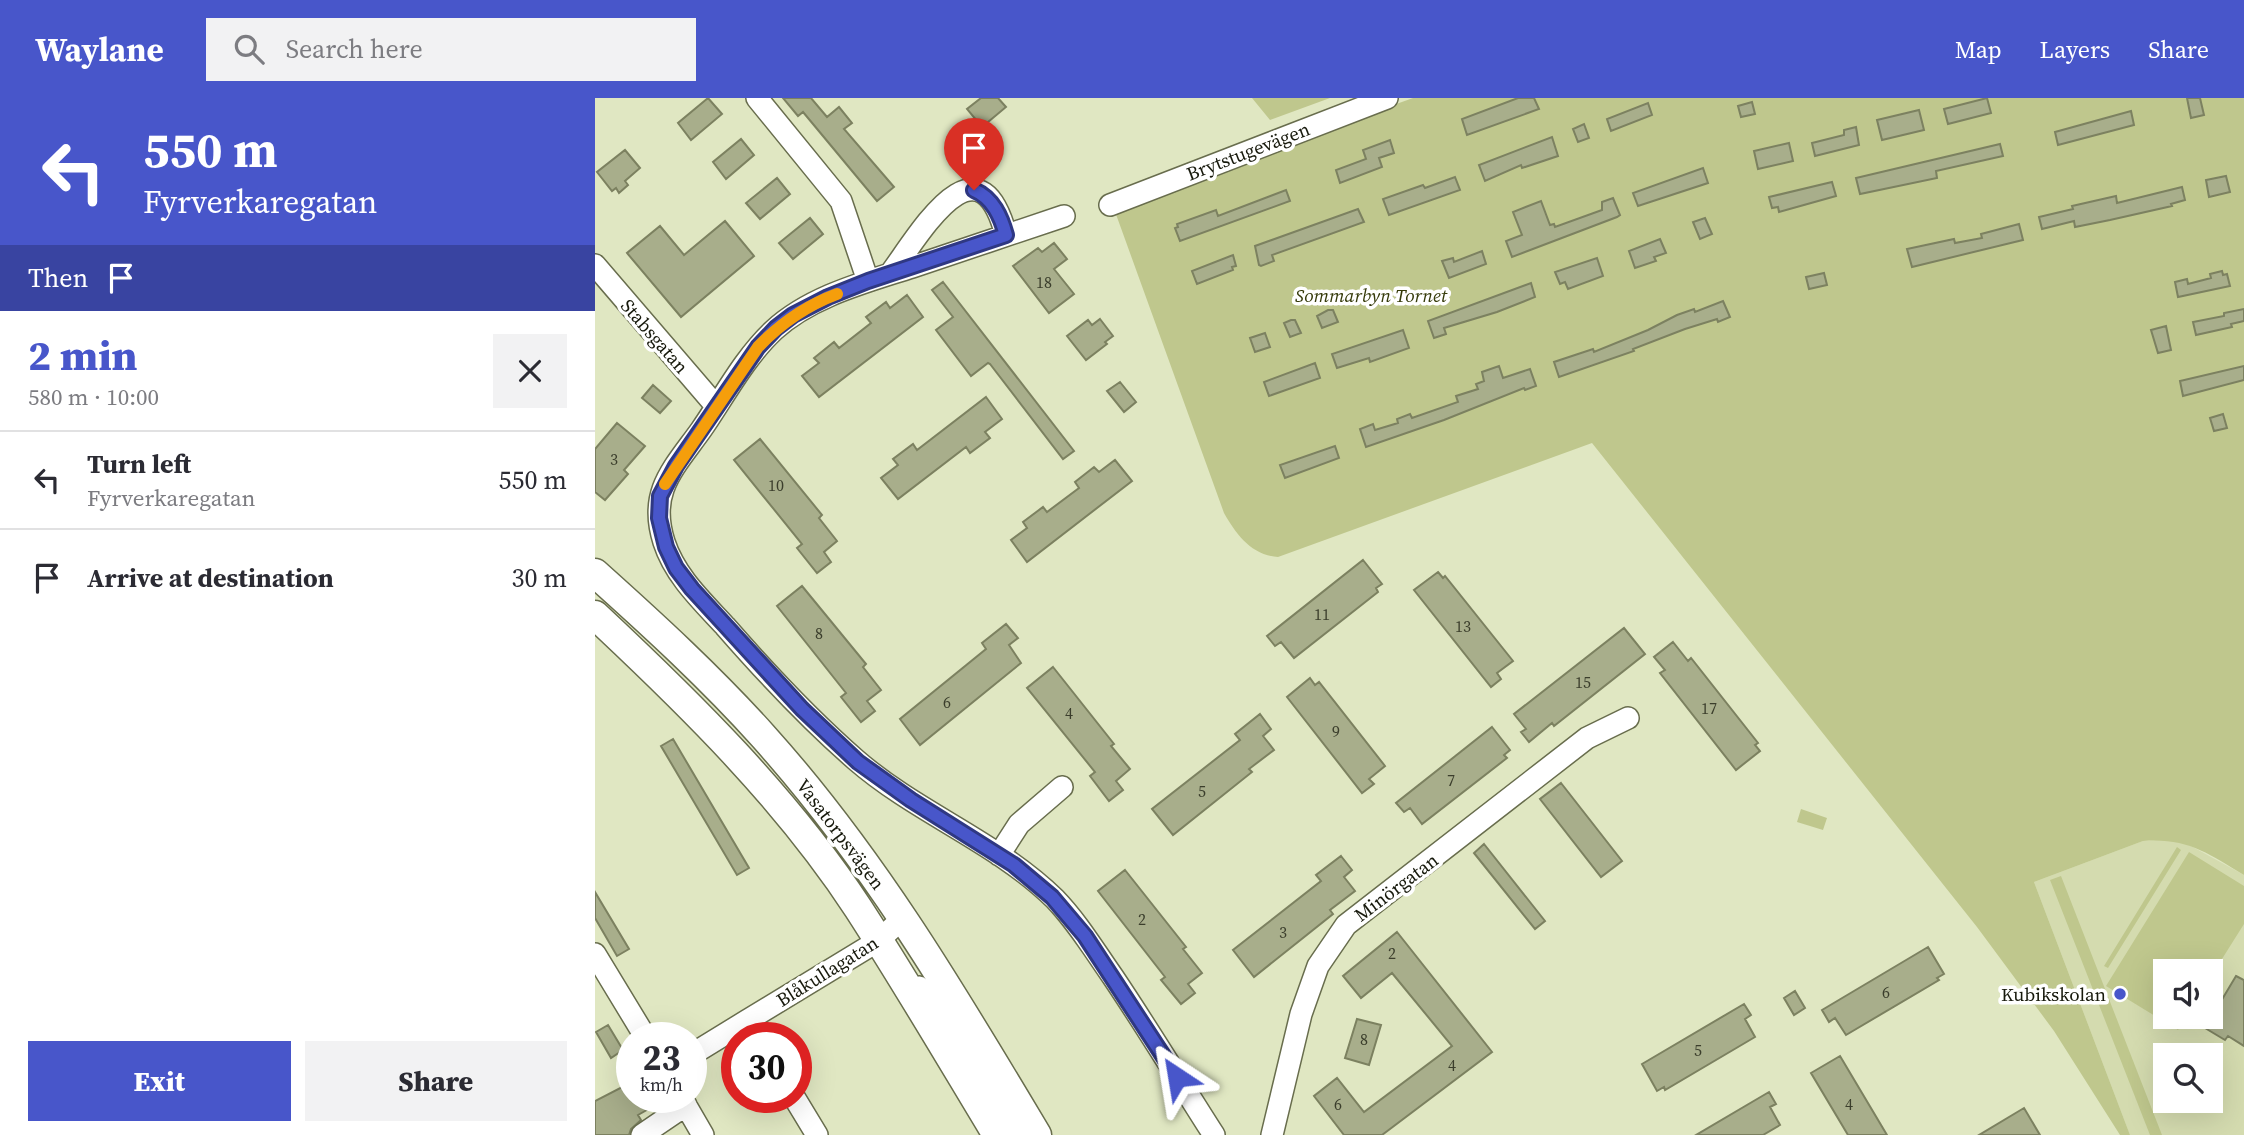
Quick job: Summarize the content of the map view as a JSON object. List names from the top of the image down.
{
  "streets": {
    "main road": ["Vasatorpsvägen"],
    "street": [
      "Brytstugevägen",
      "Stabsgatan",
      "Minörgatan",
      "Blåkullagatan"
    ]
  },
  "crossings": [
    ["Vasatorpsvägen", "Blåkullagatan"]
  ],
  "parks": ["Sommarbyn Tornet"],
  "places": ["Kubikskolan"],
  "house_numbers": [
    "18",
    "3",
    "10",
    "11",
    "13",
    "8",
    "15",
    "6",
    "17",
    "4",
    "9",
    "7",
    "5",
    "2",
    "3",
    "2",
    "6",
    "8",
    "5",
    "4",
    "6",
    "4"
  ],
  "page": {
    "header": "Waylane",
    "search": "Search here",
    "nav": ["Map", "Layers", "Share"],
    "turn": ["550 m", "Fyrverkaregatan"],
    "then": "Then",
    "heading": ["2 min", "580 m · 10:00"],
    "list": [
      {
        "name": "Turn left",
        "note": "Fyrverkaregatan",
        "value": "550 m"
      },
      {
        "name": "Arrive at destination",
        "value": "30 m"
      }
    ],
    "speed": "23 km/h",
    "limit": "30",
    "buttons": ["Exit", "Share"]
  }
}
